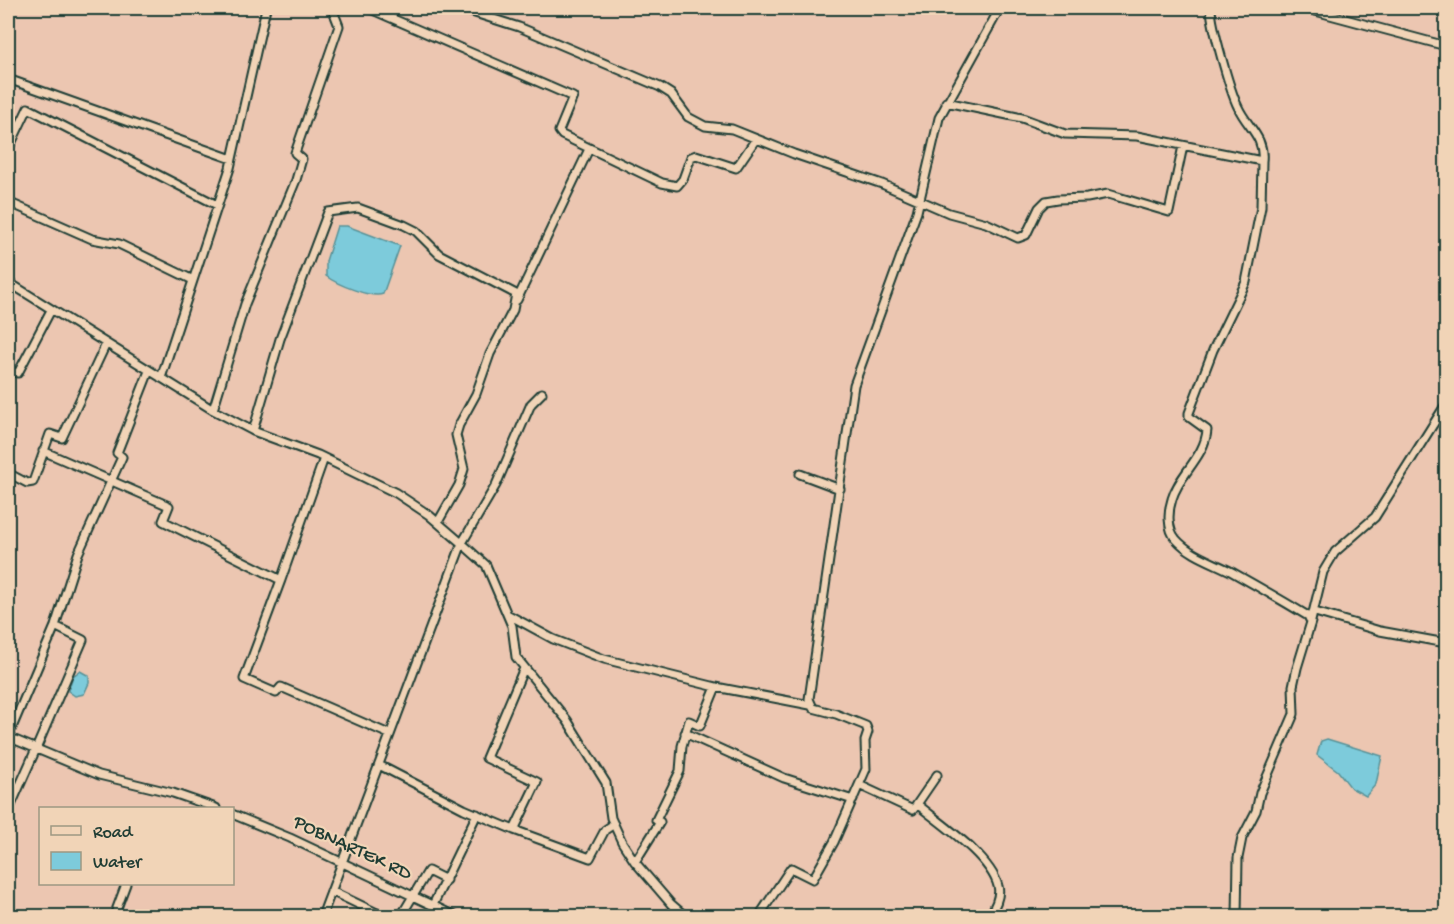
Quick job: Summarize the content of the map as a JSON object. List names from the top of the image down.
{
  "streets": {
    "street": ["POBNARTEK RD"]
  },
  "legend": ["Road", "Water"]
}
